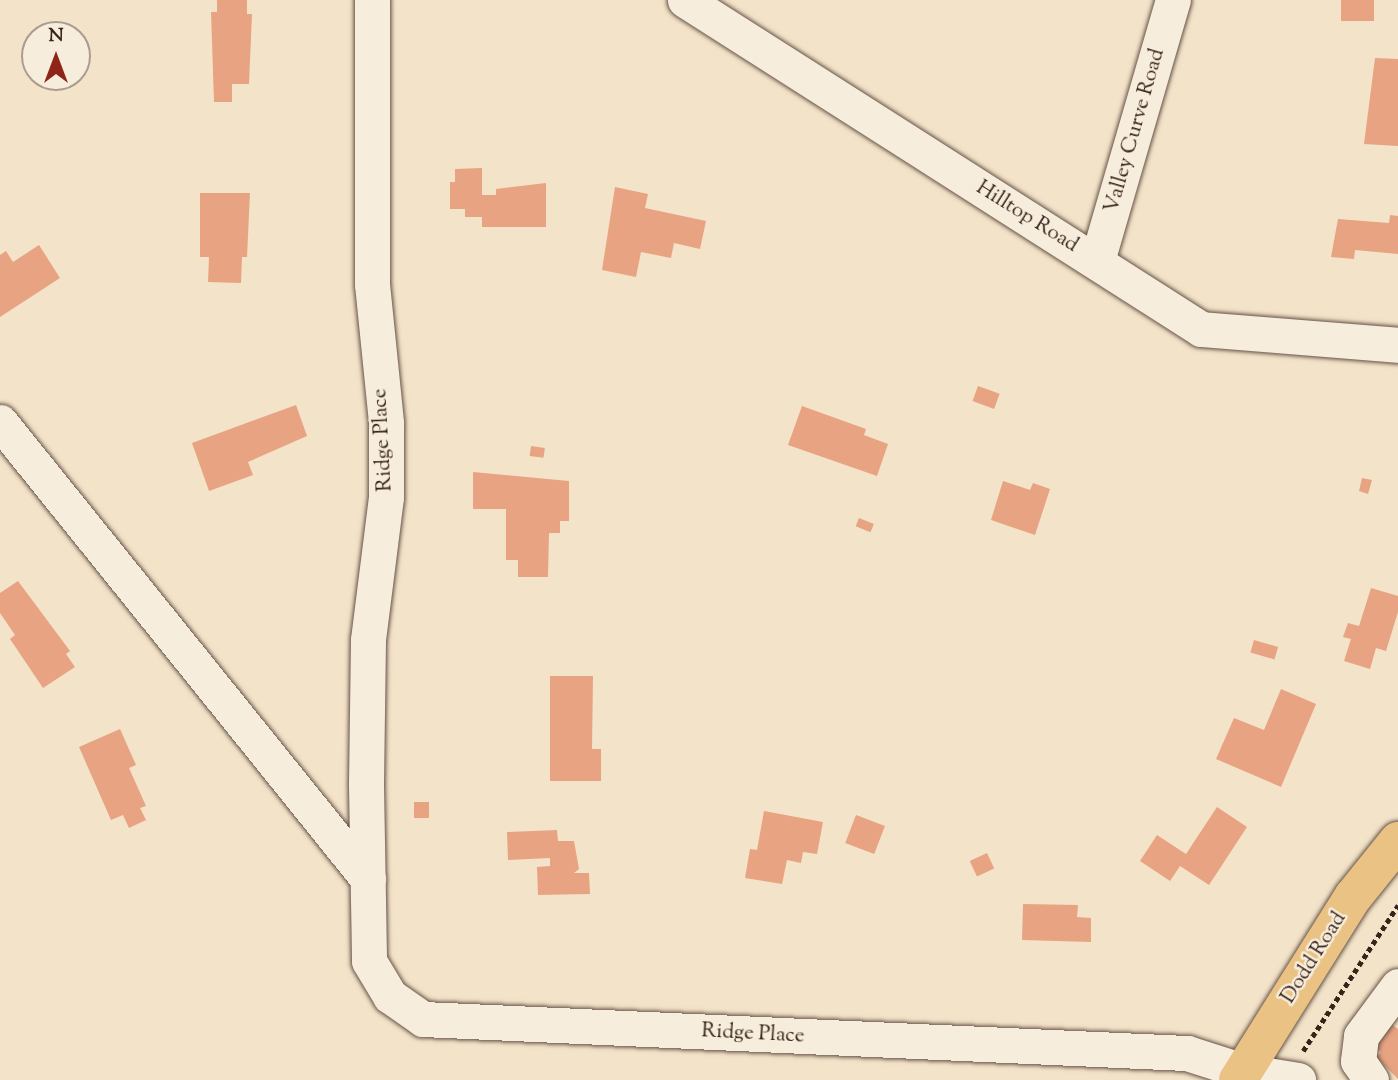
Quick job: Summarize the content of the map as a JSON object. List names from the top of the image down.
{
  "streets": {
    "main road": ["Dodd Road"],
    "street": ["Valley Curve Road", "Hilltop Road", "Ridge Place"]
  },
  "crossings": [
    ["Valley Curve Road", "Hilltop Road"],
    ["Ridge Place", "Dodd Road"]
  ],
  "north": "top"
}
